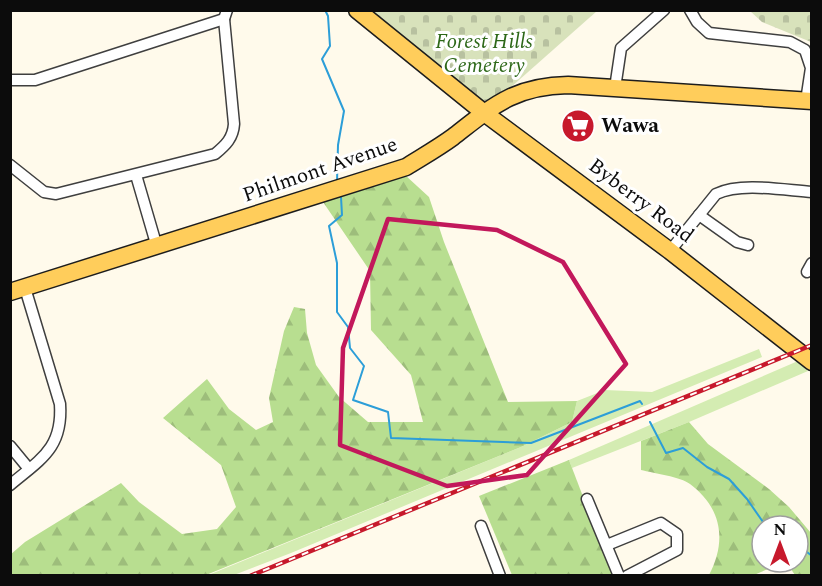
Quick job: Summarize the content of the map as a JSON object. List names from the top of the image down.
{
  "streets": {
    "main road": ["Philmont Avenue", "Byberry Road"]
  },
  "crossings": [
    ["Philmont Avenue", "Byberry Road"]
  ],
  "parks": ["Forest Hills Cemetery"],
  "places": {
    "supermarket": ["Wawa"]
  },
  "north": "top"
}
